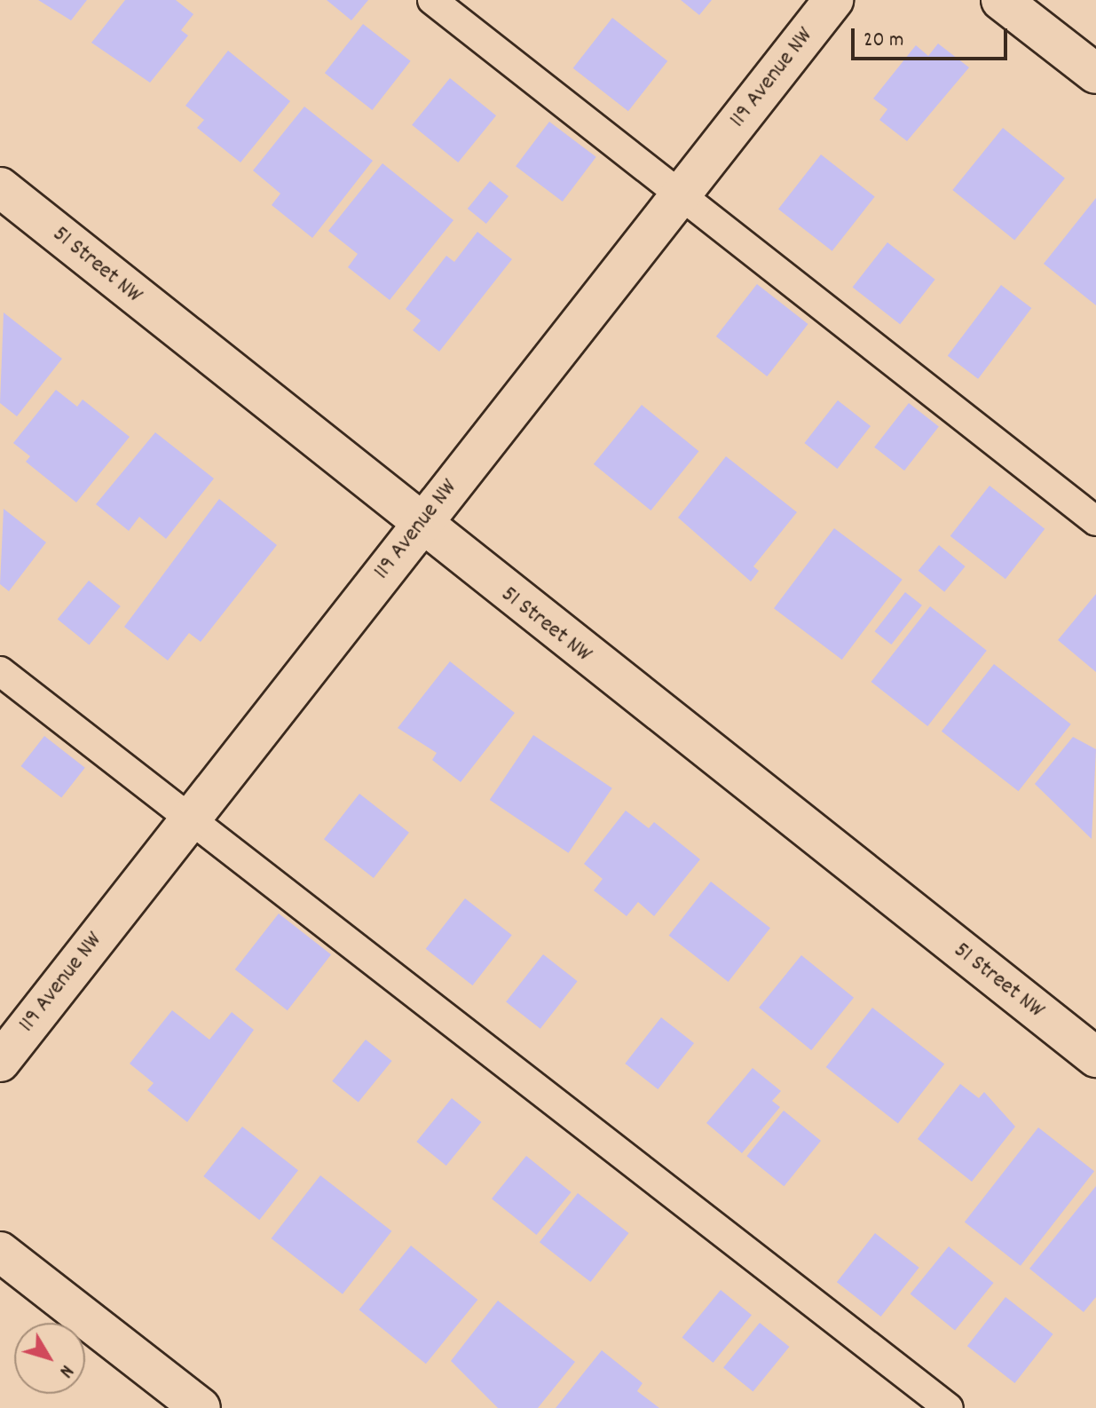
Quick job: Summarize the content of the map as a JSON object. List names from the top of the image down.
{
  "streets": {
    "street": ["119 Avenue NW", "51 Street NW"]
  },
  "crossings": [
    ["119 Avenue NW", "51 Street NW"]
  ],
  "scale_bar": "20 m",
  "north": "bottom right"
}
